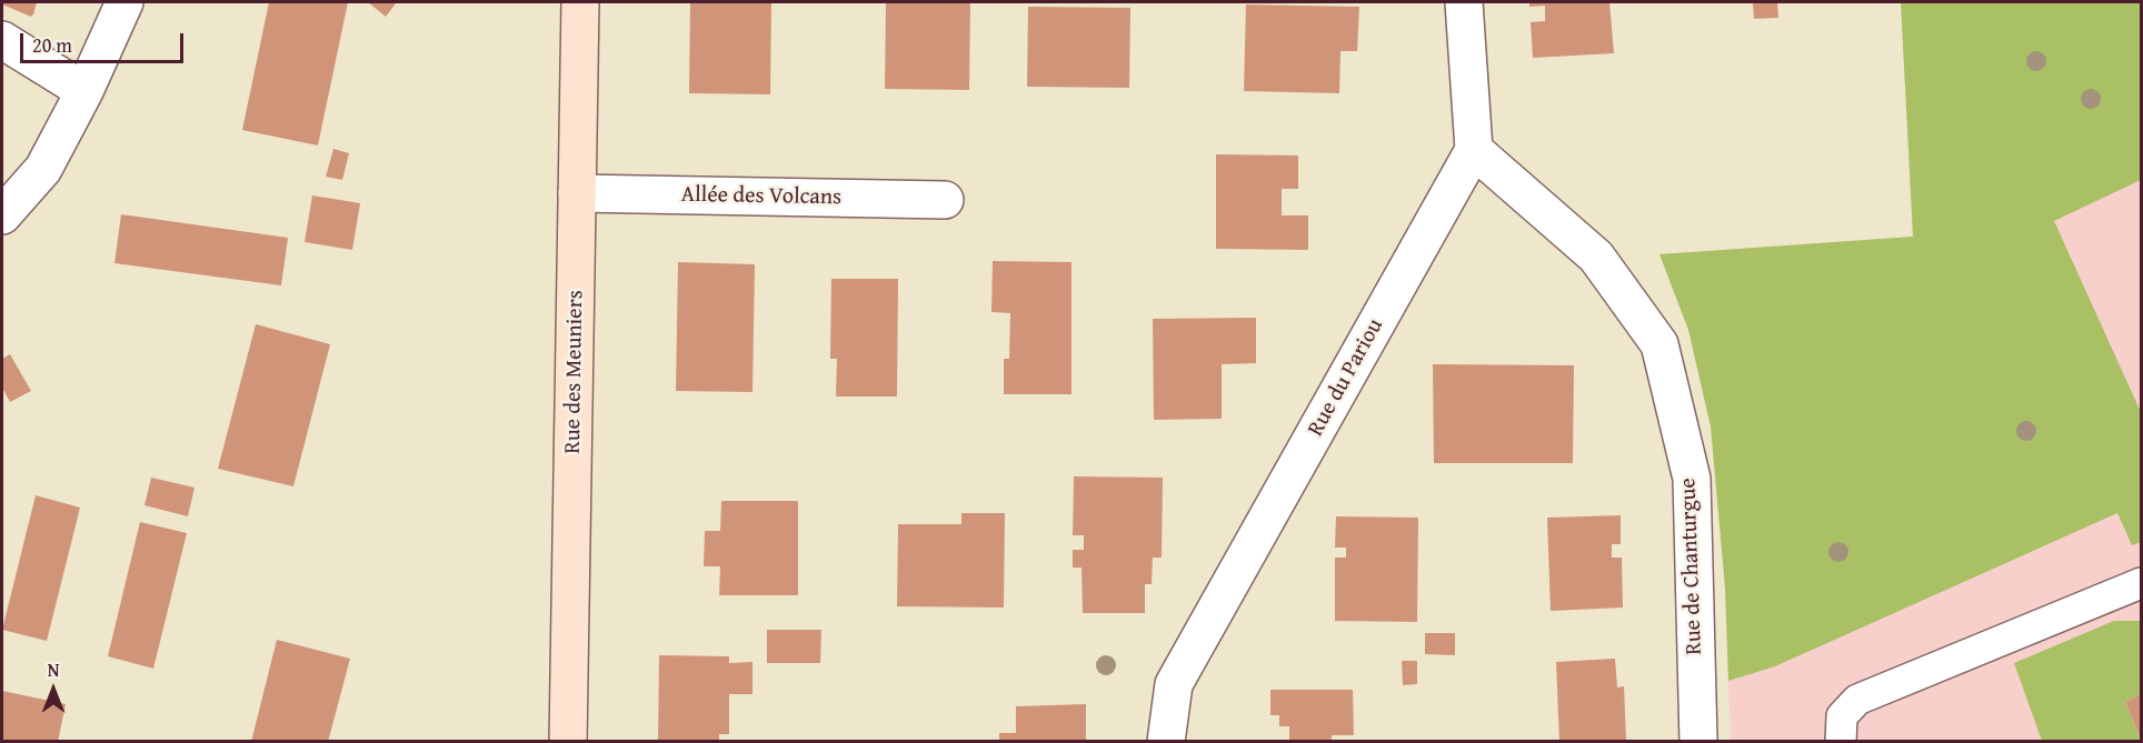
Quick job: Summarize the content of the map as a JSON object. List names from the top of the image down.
{
  "streets": {
    "main road": ["Rue des Meuniers"],
    "street": ["Allée des Volcans", "Rue du Pariou", "Rue de Chanturgue"]
  },
  "crossings": [
    ["Allée des Volcans", "Rue des Meuniers"],
    ["Rue du Pariou", "Rue de Chanturgue"]
  ],
  "scale_bar": "20 m",
  "north": "top"
}
